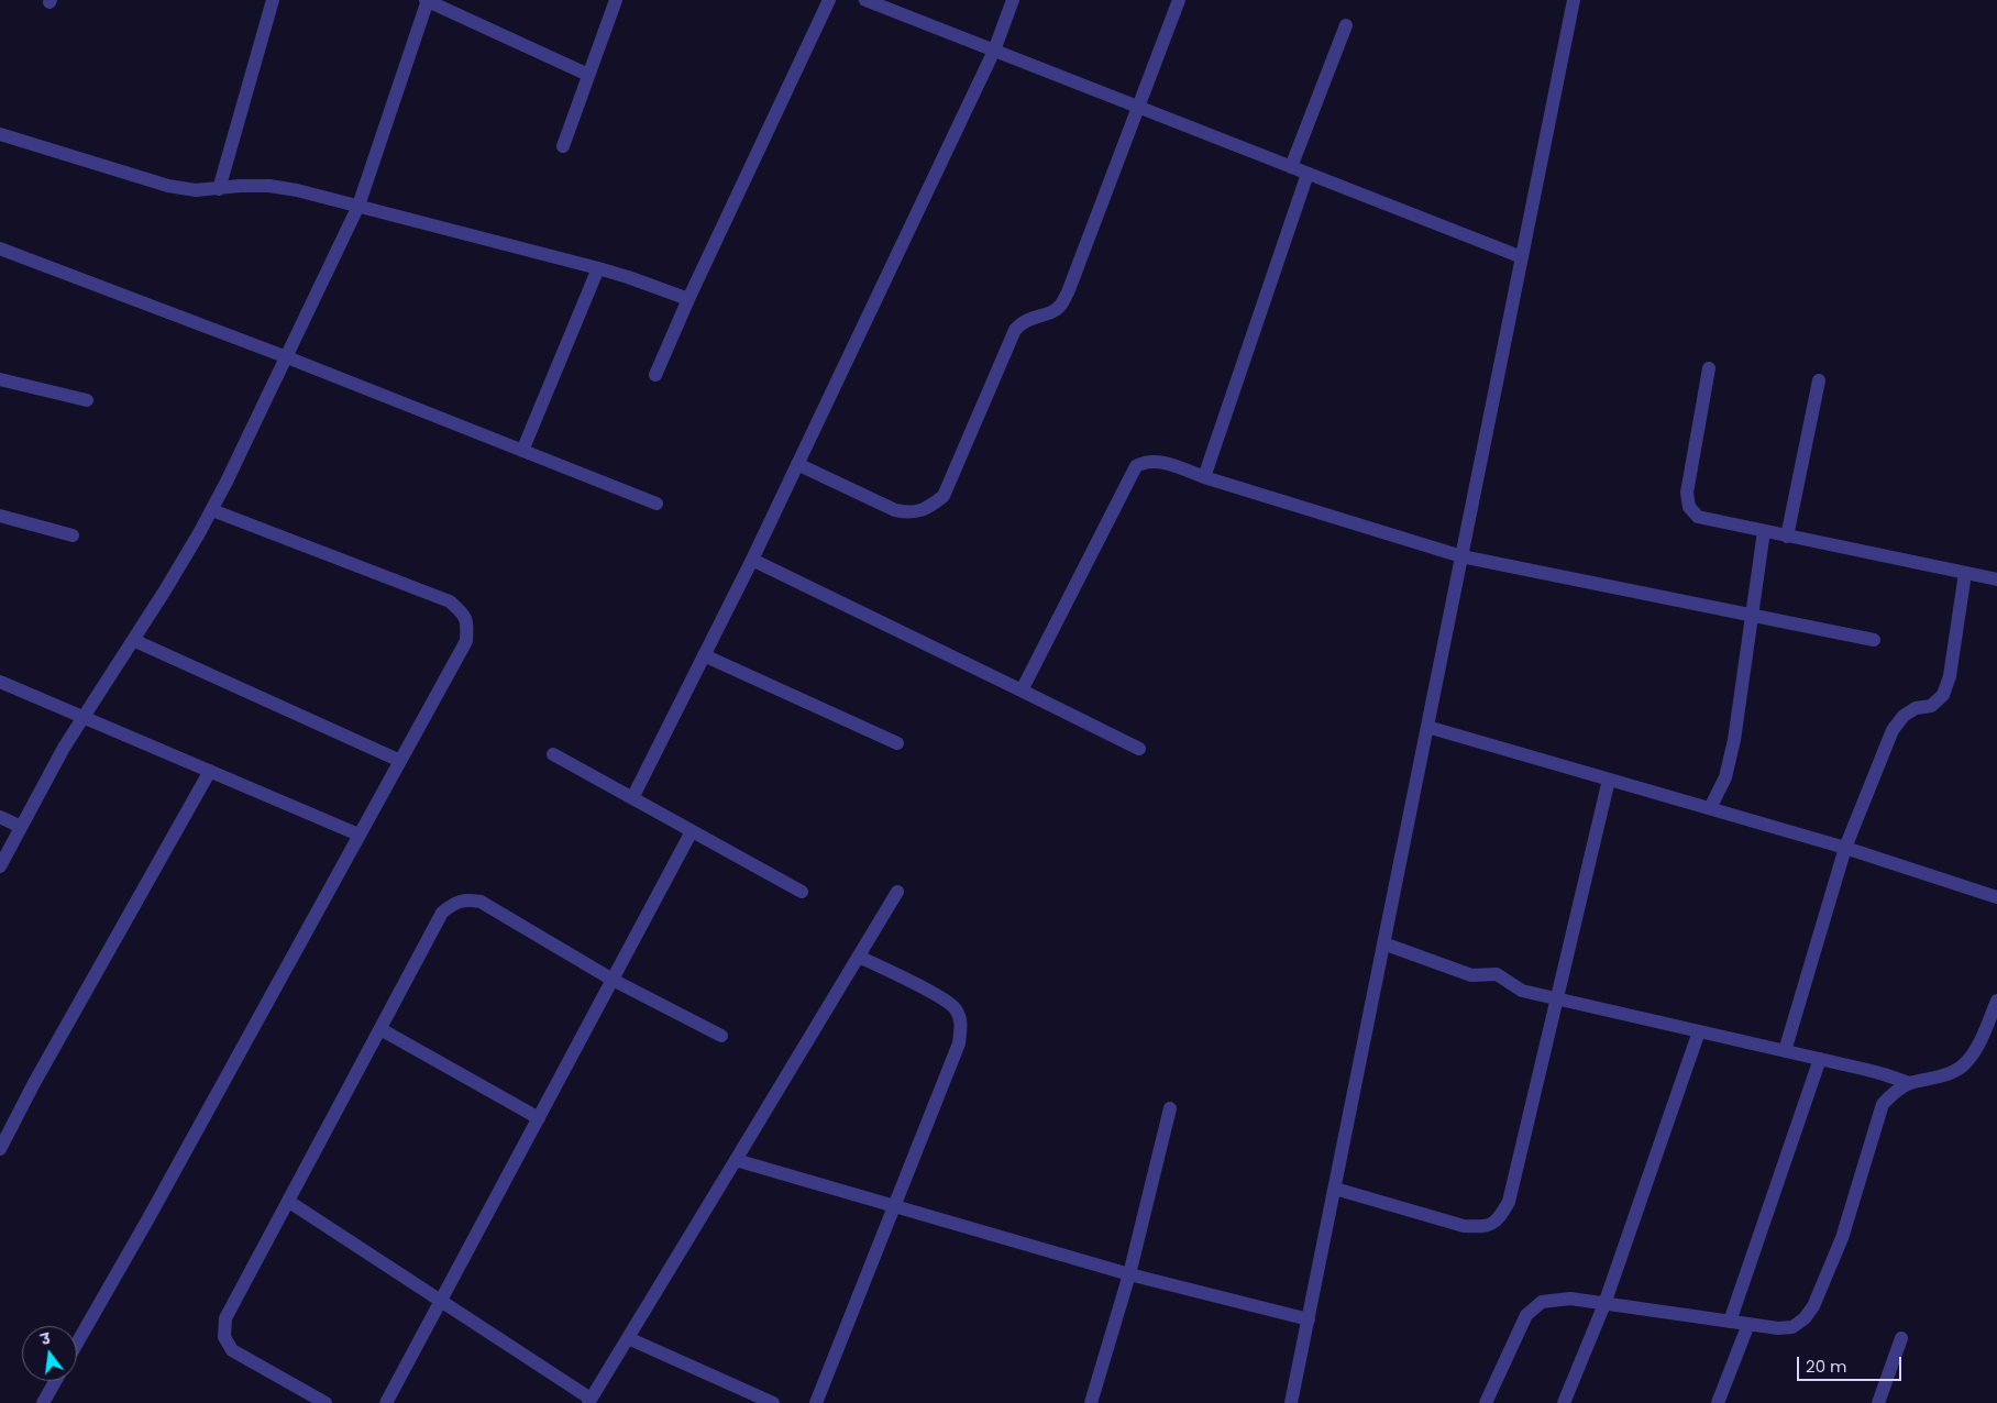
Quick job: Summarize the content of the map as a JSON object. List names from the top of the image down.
{
  "scale_bar": "20 m",
  "north": "top"
}
